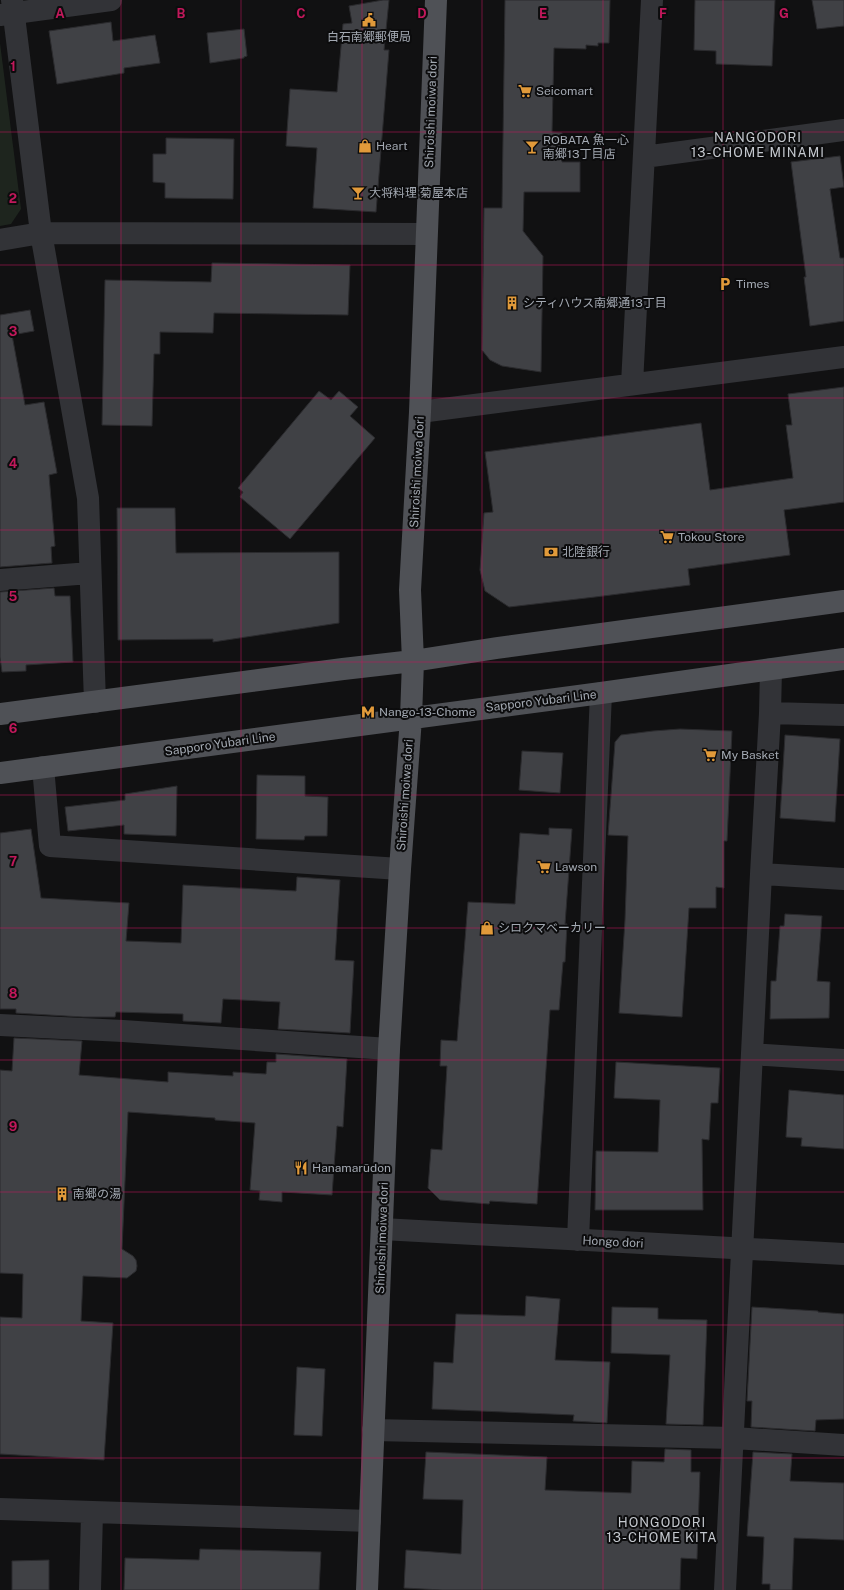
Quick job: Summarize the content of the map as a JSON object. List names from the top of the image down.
{
  "streets": {
    "main road": ["Shiroishi moiwa dori", "Sapporo Yubari Line"],
    "street": ["Hongo dori"]
  },
  "crossings": [
    ["Shiroishi moiwa dori", "Sapporo Yubari Line"],
    ["Shiroishi moiwa dori", "Hongo dori"]
  ],
  "districts": ["NANGODORI 13-CHOME MINAMI", "HONGODORI 13-CHOME KITA"],
  "places": {
    "public building": ["白石南郷郵便局"],
    "supermarket": [
      "Seicomart",
      "Tokou Store",
      "My Basket",
      "Lawson"
    ],
    "shop": ["Heart", "シロクマベーカリー"],
    "bar": ["ROBATA 魚一心 南郷13丁目店", "大将料理 菊屋本店"],
    "parking": ["Times"],
    "building": ["シティハウス南郷通13丁目", "南郷の湯"],
    "bank": ["北陸銀行"],
    "metro station": ["Nango-13-Chome"],
    "restaurant": ["Hanamarūdon"]
  },
  "grid": {
    "columns": [
      "A",
      "B",
      "C",
      "D",
      "E",
      "F",
      "G"
    ],
    "rows": [
      "1",
      "2",
      "3",
      "4",
      "5",
      "6",
      "7",
      "8",
      "9"
    ]
  }
}
